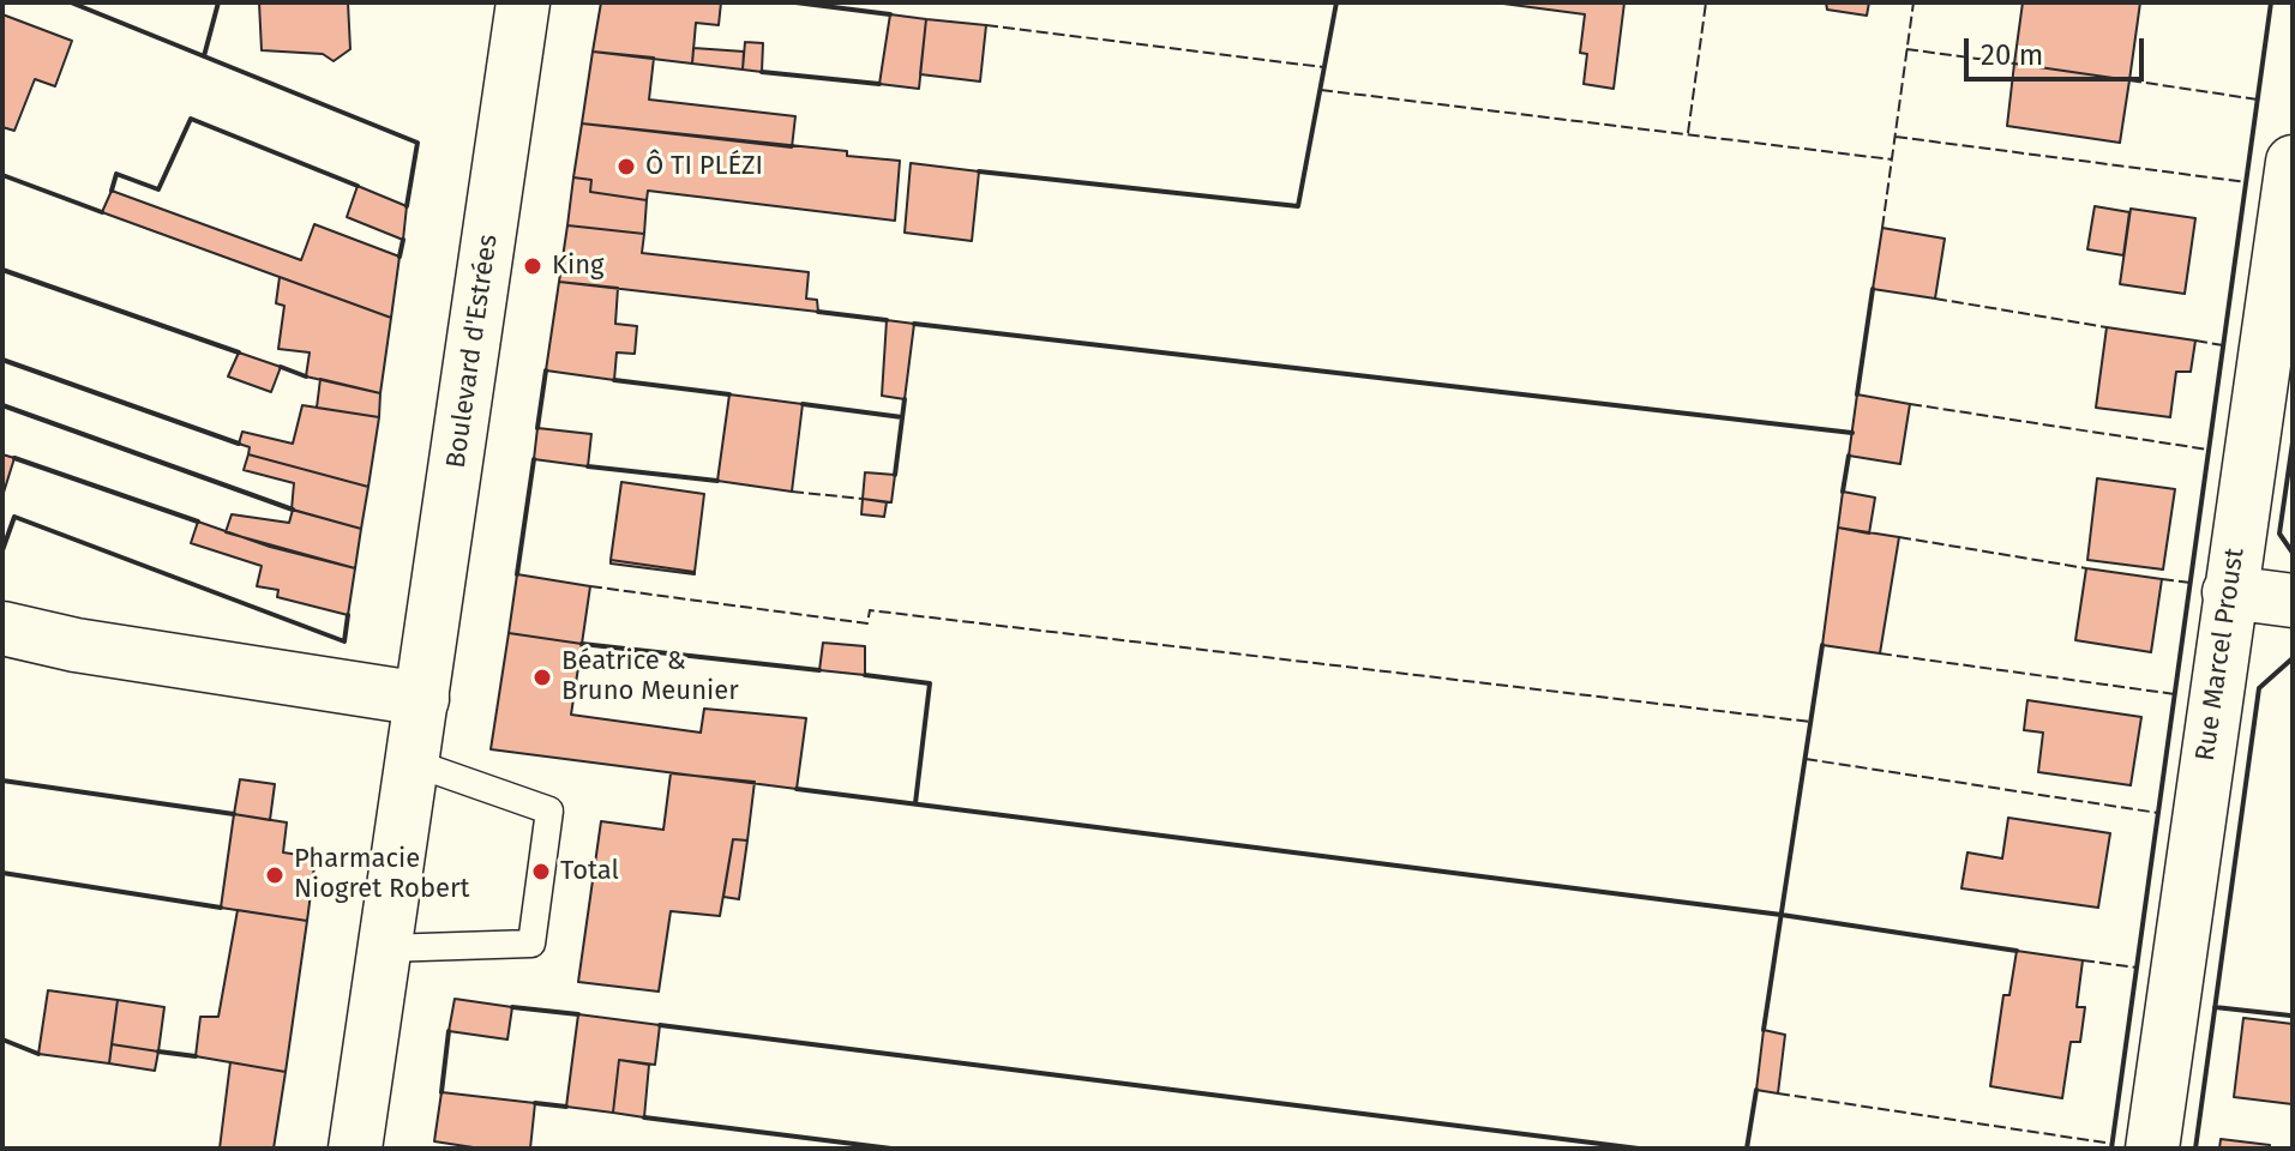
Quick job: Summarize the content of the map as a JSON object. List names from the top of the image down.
{
  "streets": {
    "street": ["Boulevard d'Estrées", "Rue Marcel Proust"]
  },
  "places": [
    "Ô TI PLÉZI",
    "King",
    "Béatrice & Bruno Meunier",
    "Total",
    "Pharmacie Niogret Robert"
  ],
  "scale_bar": "20 m"
}
